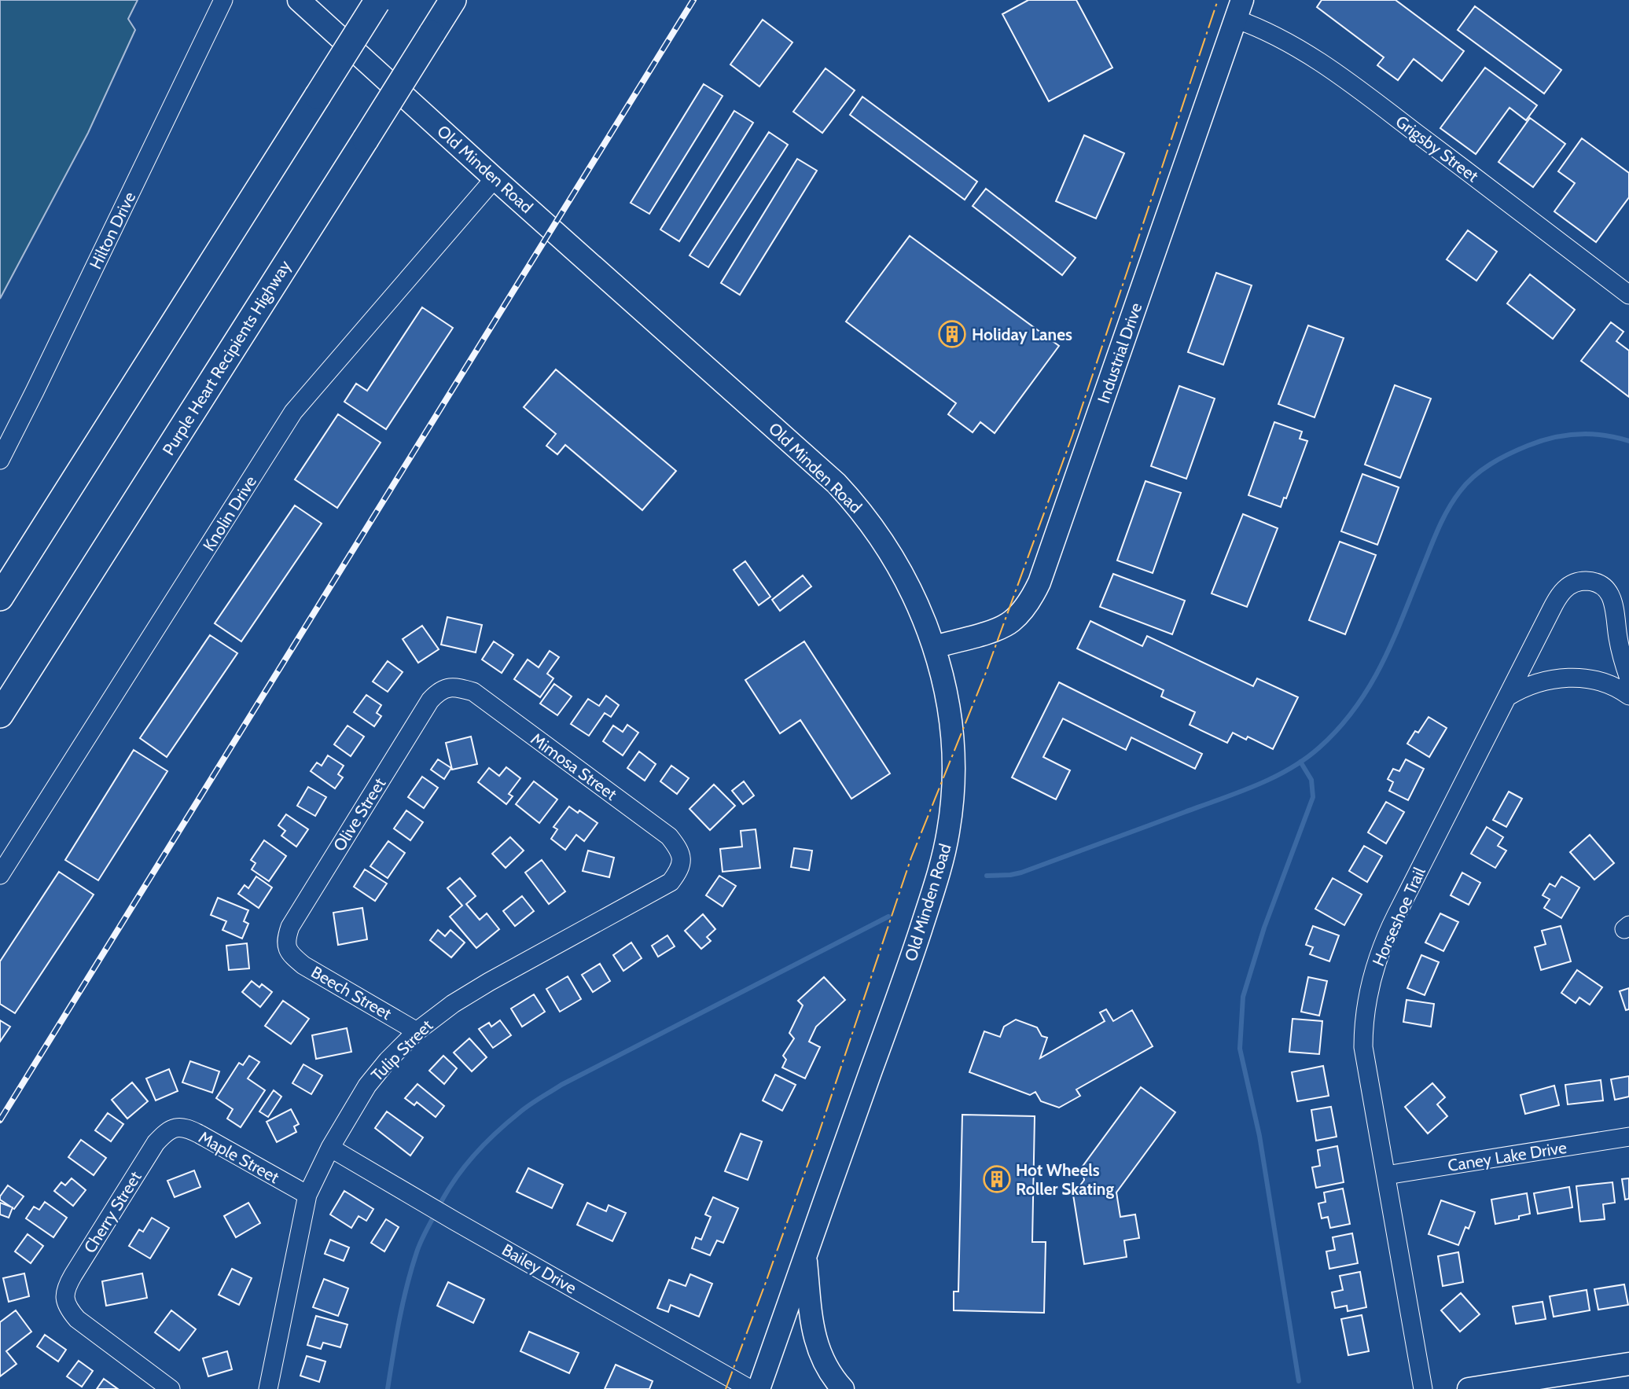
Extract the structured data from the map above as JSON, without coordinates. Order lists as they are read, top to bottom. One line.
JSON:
{"streets":{"highway":["Purple Heart Recipients Highway"],"main road":["Old Minden Road","Industrial Drive"],"street":["Grigsby Street","Hilton Drive","Knolin Drive","Mimosa Street","Olive Street","Horseshoe Trail","Beech Street","Tulip Street","Caney Lake Drive","Maple Street","Cherry Street","Bailey Drive"]},"crossings":[["Grigsby Street","Industrial Drive"],["Old Minden Road","Industrial Drive"],["Old Minden Road","Knolin Drive"],["Mimosa Street","Olive Street"],["Mimosa Street","Tulip Street"],["Olive Street","Beech Street"],["Horseshoe Trail","Caney Lake Drive"],["Beech Street","Tulip Street"],["Tulip Street","Maple Street"],["Tulip Street","Bailey Drive"],["Maple Street","Cherry Street"]],"places":{"building":["Holiday Lanes","Hot Wheels Roller Skating"]}}
